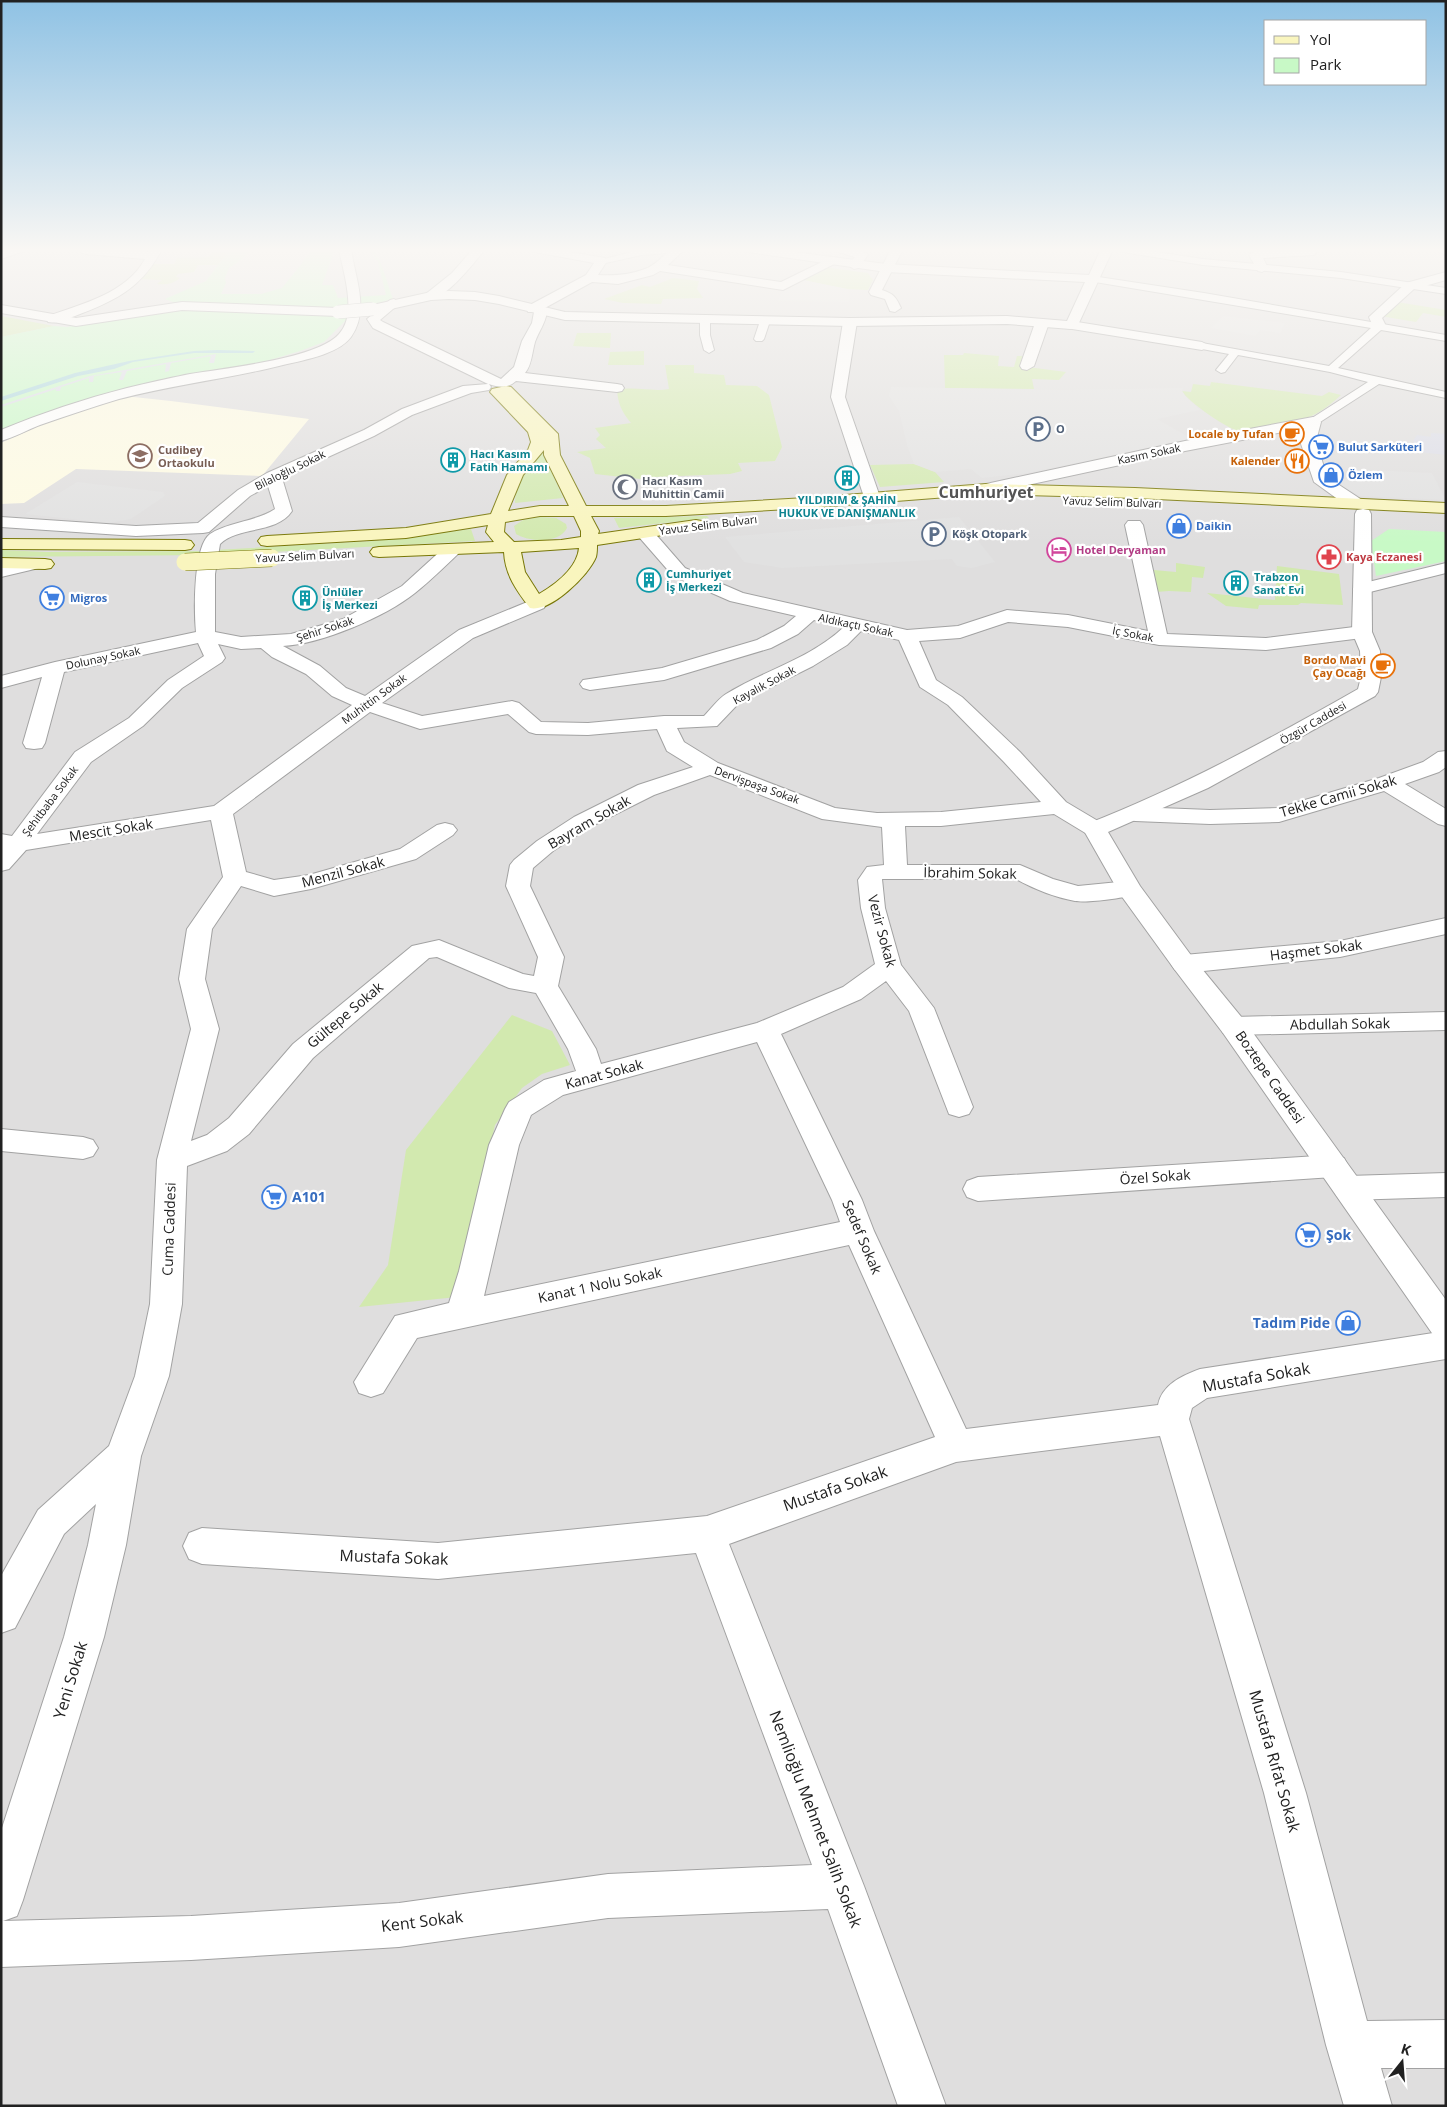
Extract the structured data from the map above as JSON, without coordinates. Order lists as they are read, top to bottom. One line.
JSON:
{"streets":{"main road":["Yavuz Selim Bulvarı"],"street":["Kasım Sokak","Bilaloğlu Sokak","Aldıkaçtı Sokak","Şehir Sokak","İç Sokak","Dolunay Sokak","Kayalık Sokak","Muhittin Sokak","Özgür Caddesi","Dervişpaşa Sokak","Tekke Camii Sokak","Şehitbaba Sokak","Bayram Sokak","Mescit Sokak","Menzil Sokak","İbrahim Sokak","Vezir Sokak","Haşmet Sokak","Gültepe Sokak","Abdullah Sokak","Kanat Sokak","Boztepe Caddesi","Özel Sokak","Cuma Caddesi","Sedef Sokak","Kanat 1 Nolu Sokak","Mustafa Sokak","Yeni Sokak","Mustafa Rıfat Sokak","Nemlioğlu Mehmet Salih Sokak","Kent Sokak"]},"crossings":[["Kasım Sokak","Yavuz Selim Bulvarı"],["Bilaloğlu Sokak","Şehitbaba Sokak"],["Yavuz Selim Bulvarı","Aldıkaçtı Sokak"],["Yavuz Selim Bulvarı","Şehir Sokak"],["Yavuz Selim Bulvarı","Özgür Caddesi"],["Aldıkaçtı Sokak","İç Sokak"],["Aldıkaçtı Sokak","Kayalık Sokak"],["Aldıkaçtı Sokak","Özgür Caddesi"],["Aldıkaçtı Sokak","Dervişpaşa Sokak"],["Aldıkaçtı Sokak","Boztepe Caddesi"],["Şehir Sokak","Dolunay Sokak"],["Şehir Sokak","Şehitbaba Sokak"],["İç Sokak","Özgür Caddesi"],["Dolunay Sokak","Şehitbaba Sokak"],["Kayalık Sokak","Dervişpaşa Sokak"],["Muhittin Sokak","Mescit Sokak"],["Özgür Caddesi","Tekke Camii Sokak"],["Özgür Caddesi","Boztepe Caddesi"],["Dervişpaşa Sokak","Bayram Sokak"],["Şehitbaba Sokak","Mescit Sokak"],["Bayram Sokak","Gültepe Sokak"],["Menzil Sokak","Cuma Caddesi"],["İbrahim Sokak","Vezir Sokak"],["İbrahim Sokak","Boztepe Caddesi"],["Vezir Sokak","Kanat Sokak"],["Haşmet Sokak","Boztepe Caddesi"],["Gültepe Sokak","Cuma Caddesi"],["Abdullah Sokak","Boztepe Caddesi"],["Kanat Sokak","Sedef Sokak"],["Kanat Sokak","Kanat 1 Nolu Sokak"],["Boztepe Caddesi","Özel Sokak"],["Cuma Caddesi","Yeni Sokak"],["Sedef Sokak","Kanat 1 Nolu Sokak"],["Sedef Sokak","Mustafa Sokak"],["Mustafa Sokak","Mustafa Rıfat Sokak"],["Mustafa Sokak","Nemlioğlu Mehmet Salih Sokak"],["Nemlioğlu Mehmet Salih Sokak","Kent Sokak"]],"districts":["Cumhuriyet"],"places":{"parking":["O","Köşk Otopark"],"cafe":["Locale by Tufan","Bordo Mavi Çay Ocağı"],"supermarket":["Bulut Sarküteri","Migros","A101","Şok"],"school or university":["Cudibey Ortaokulu"],"building":["Hacı Kasım Fatih Hamamı","YILDIRIM & ŞAHİN HUKUK VE DANIŞMANLIK","Cumhuriyet İş Merkezi","Trabzon Sanat Evi","Ünlüler İş Merkezi"],"restaurant":["Kalender"],"shop":["Özlem","Daikin","Tadım Pide"],"mosque":["Hacı Kasım Muhittin Camii"],"hotel":["Hotel Deryaman"],"pharmacy":["Kaya Eczanesi"]},"legend":["Yol","Park"],"north":"top"}
